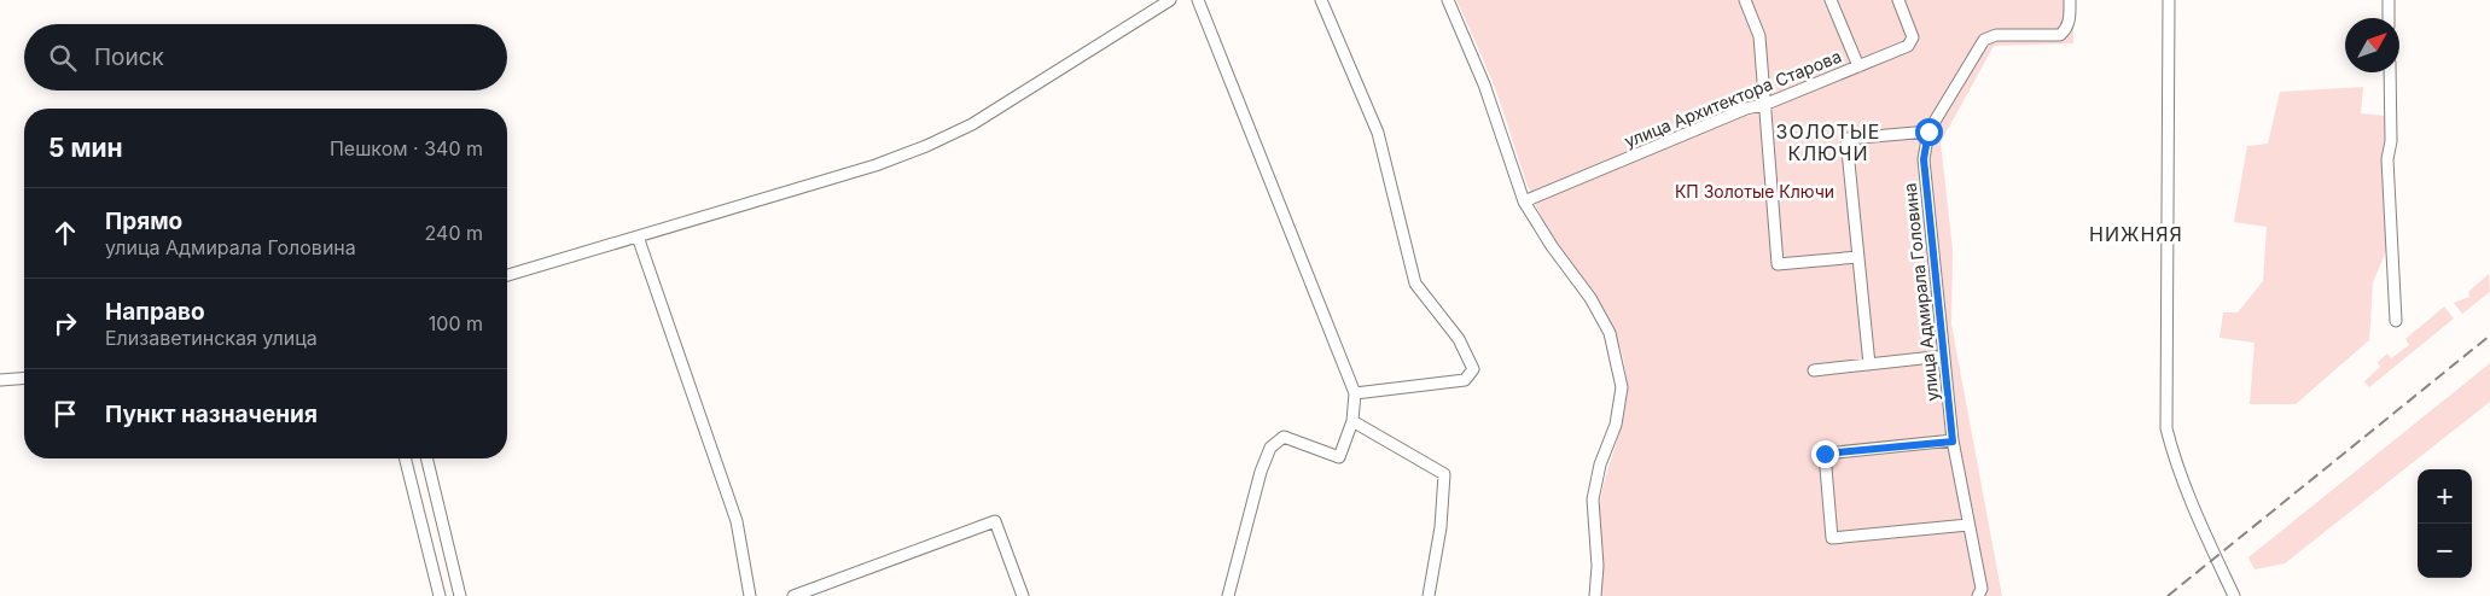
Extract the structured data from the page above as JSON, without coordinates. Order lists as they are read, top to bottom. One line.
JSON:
{"streets":{"street":["улица Архитектора Старова","улица Адмирала Головина"]},"districts":["ЗОЛОТЫЕ КЛЮЧИ","НИЖНЯЯ"],"parks":["КП Золотые Ключи"],"north":"top right","page":{"search":"Поиск","heading":["5 мин","Пешком · 340 m"],"list":[["Прямо","улица Адмирала Головина","240 m"],["Направо","Елизаветинская улица","100 m"],"Пункт назначения"],"map_buttons":["+","−"]}}
